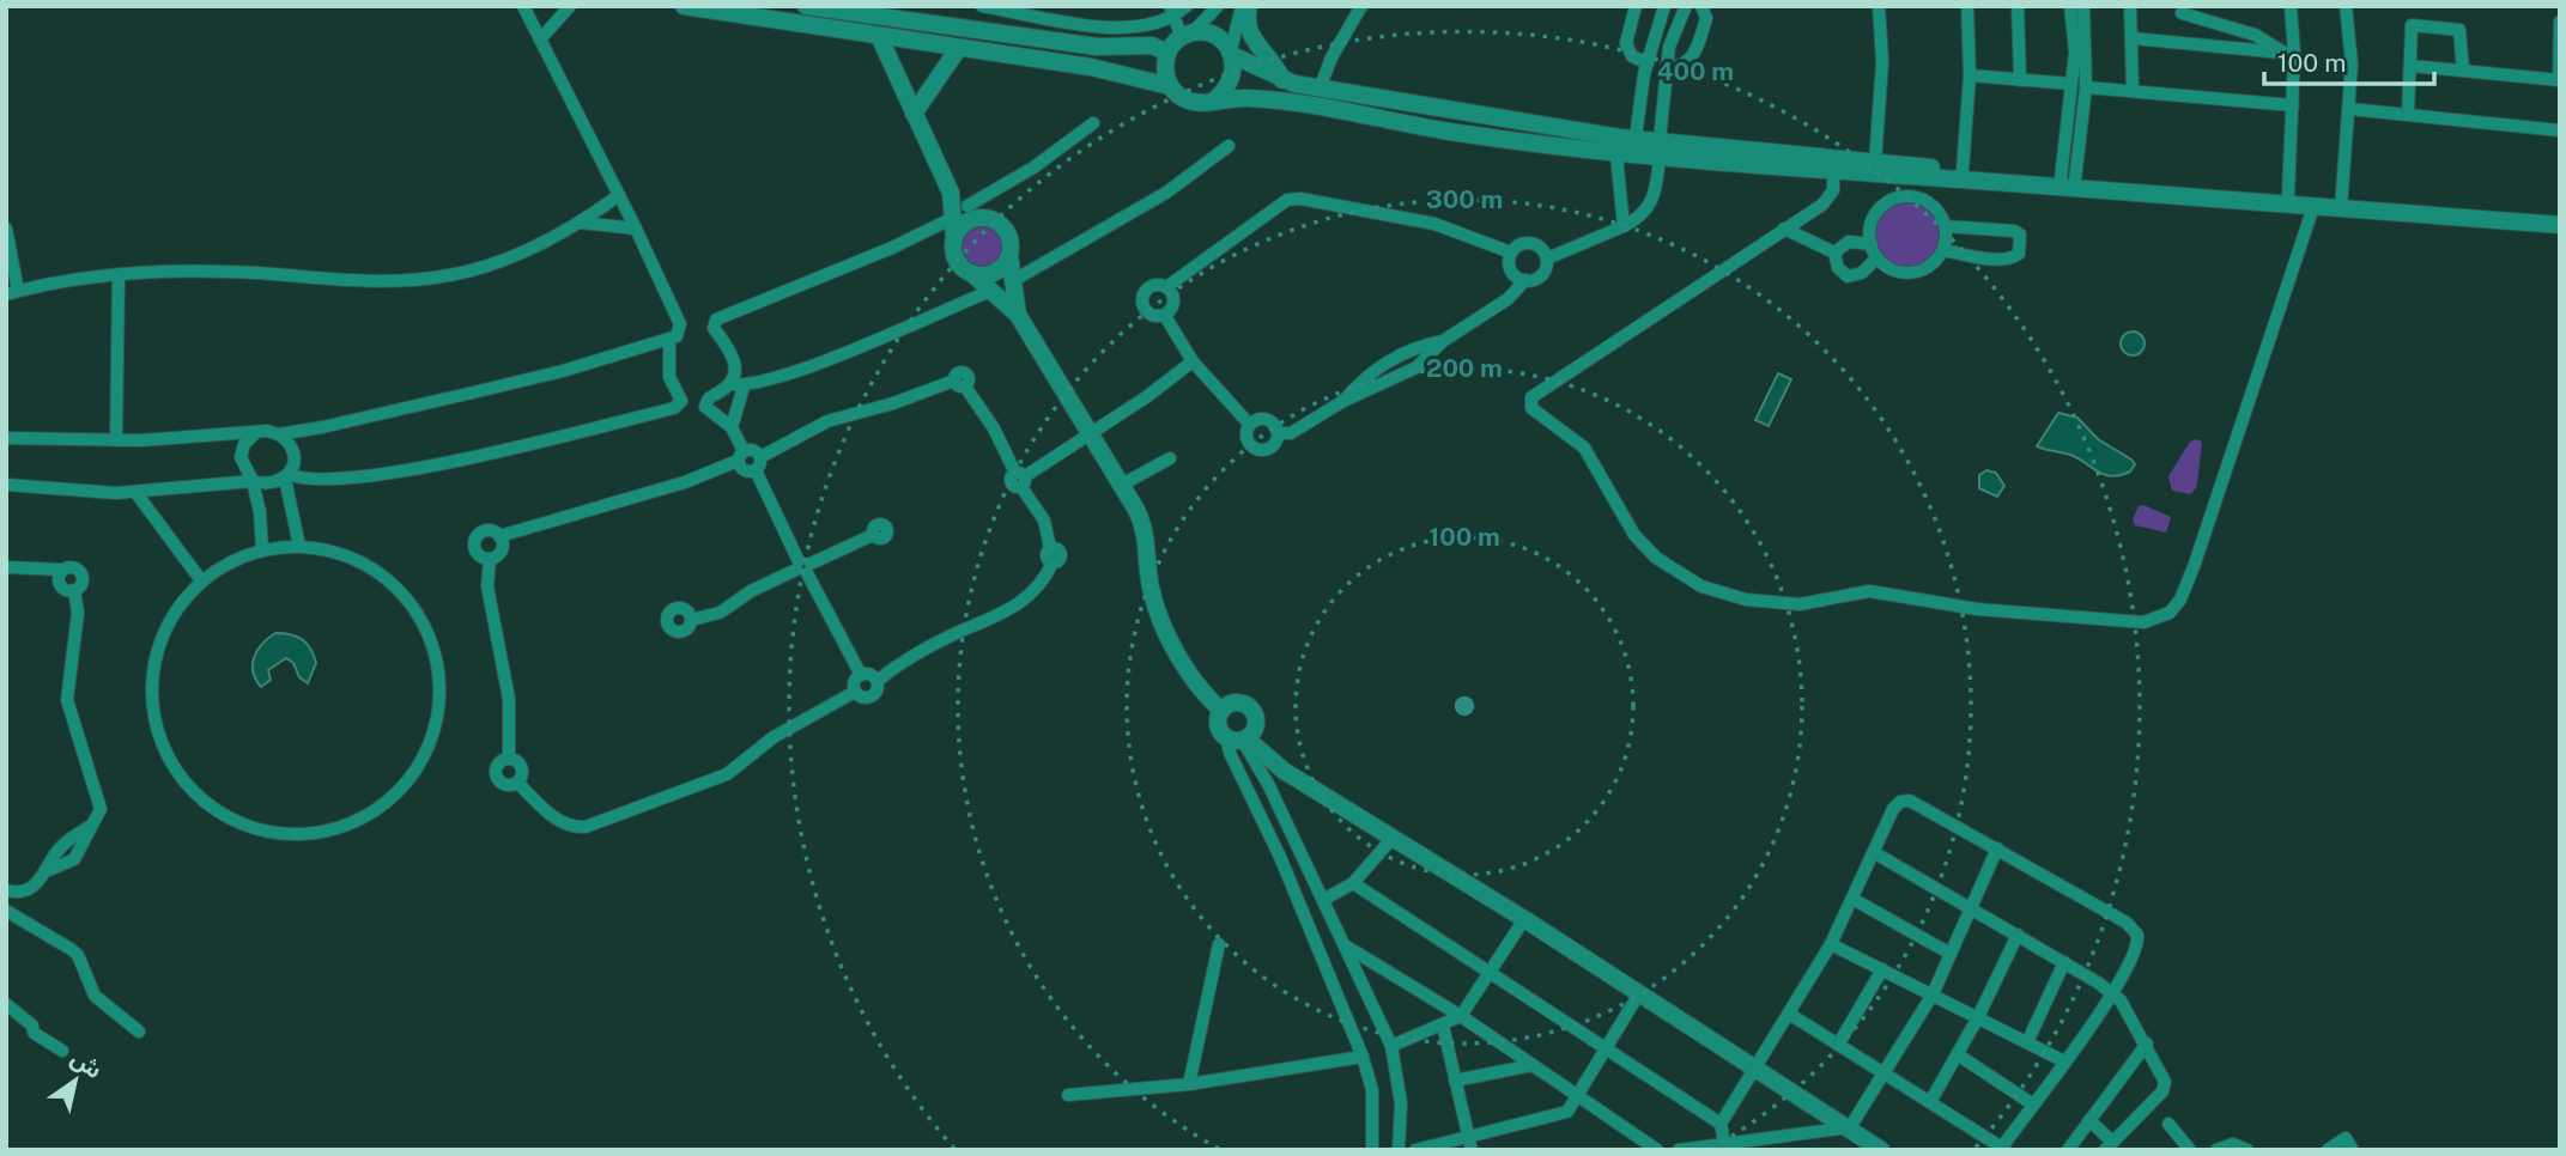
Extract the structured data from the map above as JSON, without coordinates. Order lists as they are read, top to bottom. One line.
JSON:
{"scale_bar":"100 m","north":"top right","rings":["400 m","300 m","200 m","100 m"]}
